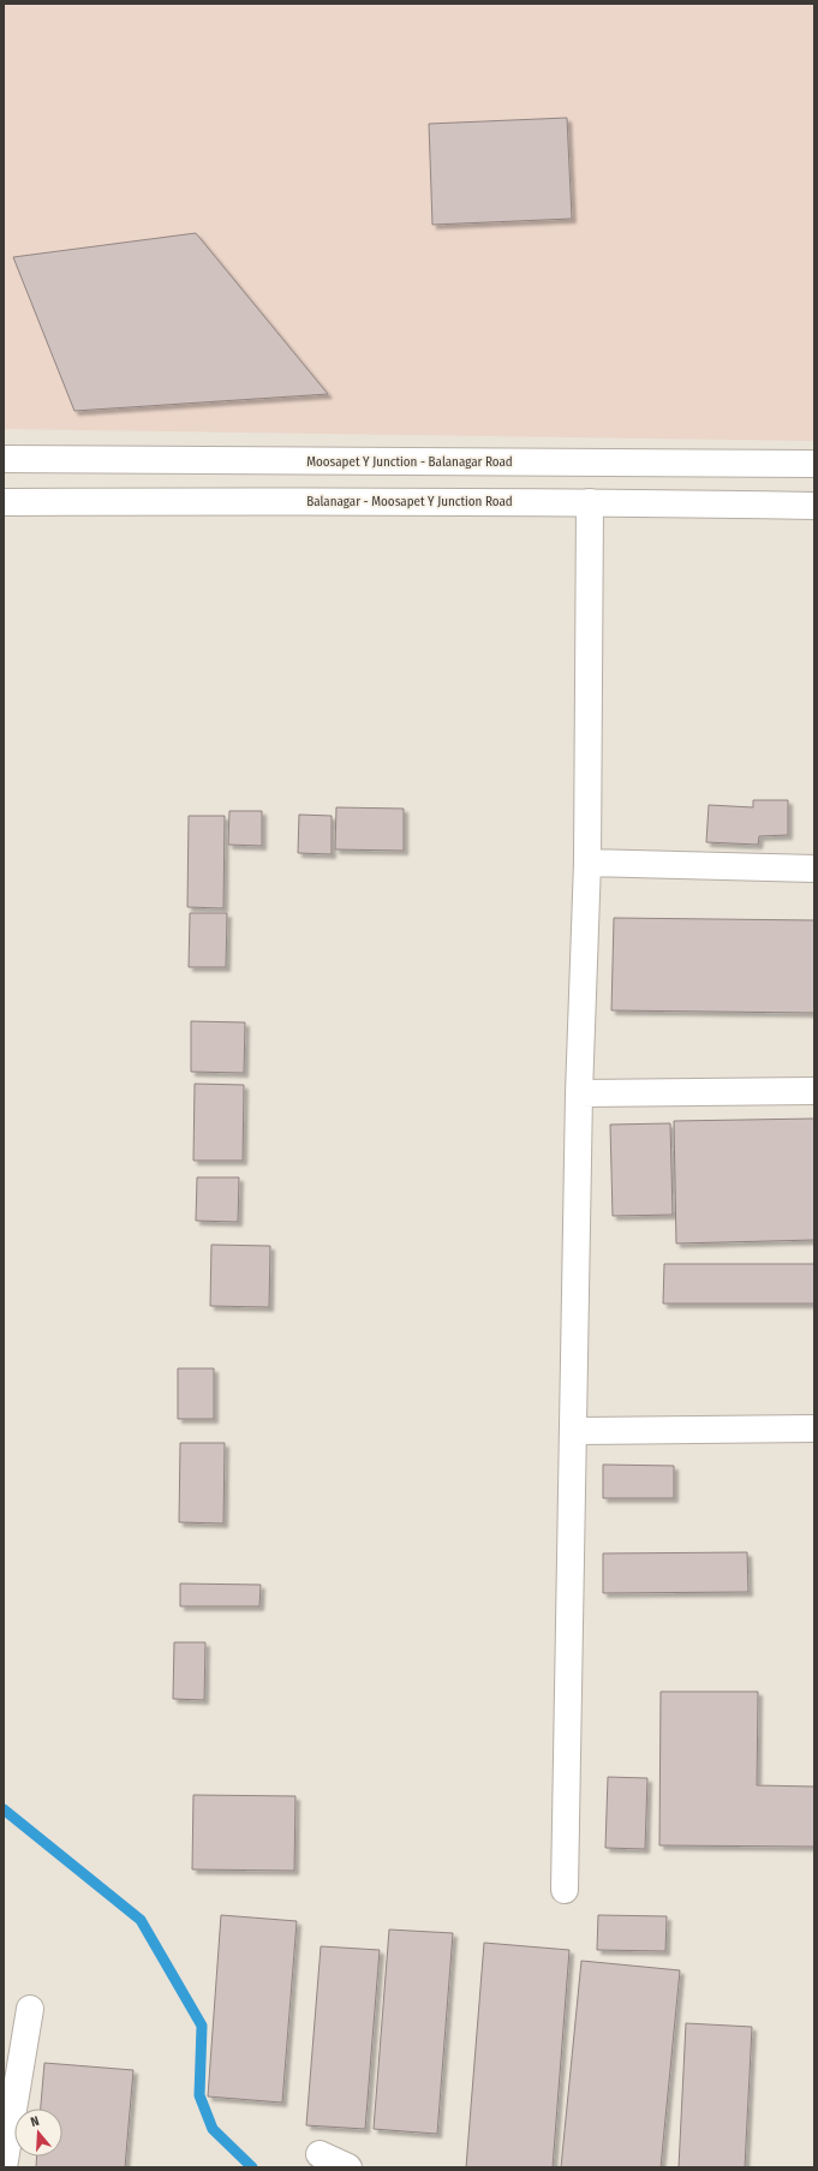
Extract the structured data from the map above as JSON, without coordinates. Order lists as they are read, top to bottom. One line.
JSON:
{"streets":{"main road":["Moosapet Y Junction - Balanagar Road","Balanagar - Moosapet Y Junction Road"]},"north":"top"}
